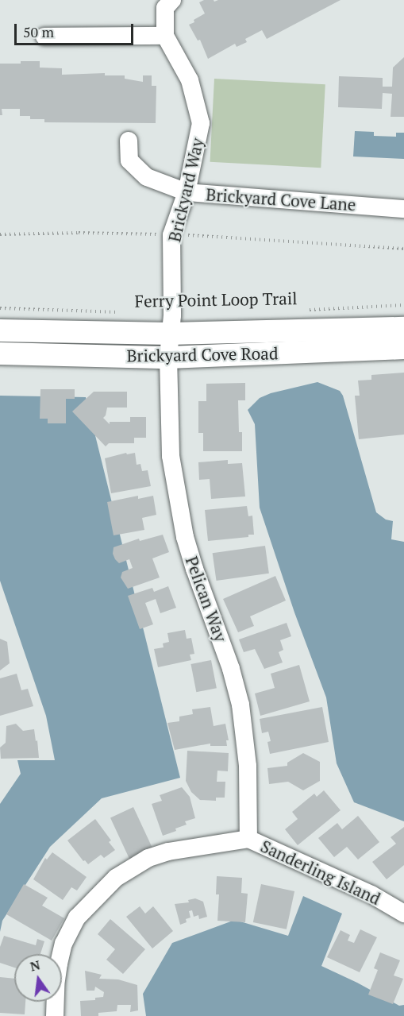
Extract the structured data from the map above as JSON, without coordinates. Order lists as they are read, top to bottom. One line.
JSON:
{"streets":{"street":["Brickyard Way","Brickyard Cove Lane","Brickyard Cove Road","Pelican Way","Sanderling Island"],"path":["Ferry Point Loop Trail"]},"crossings":[["Brickyard Way","Brickyard Cove Lane"],["Brickyard Way","Brickyard Cove Road"],["Brickyard Way","Pelican Way"],["Brickyard Cove Road","Pelican Way"],["Pelican Way","Sanderling Island"]],"scale_bar":"50 m","north":"top"}
